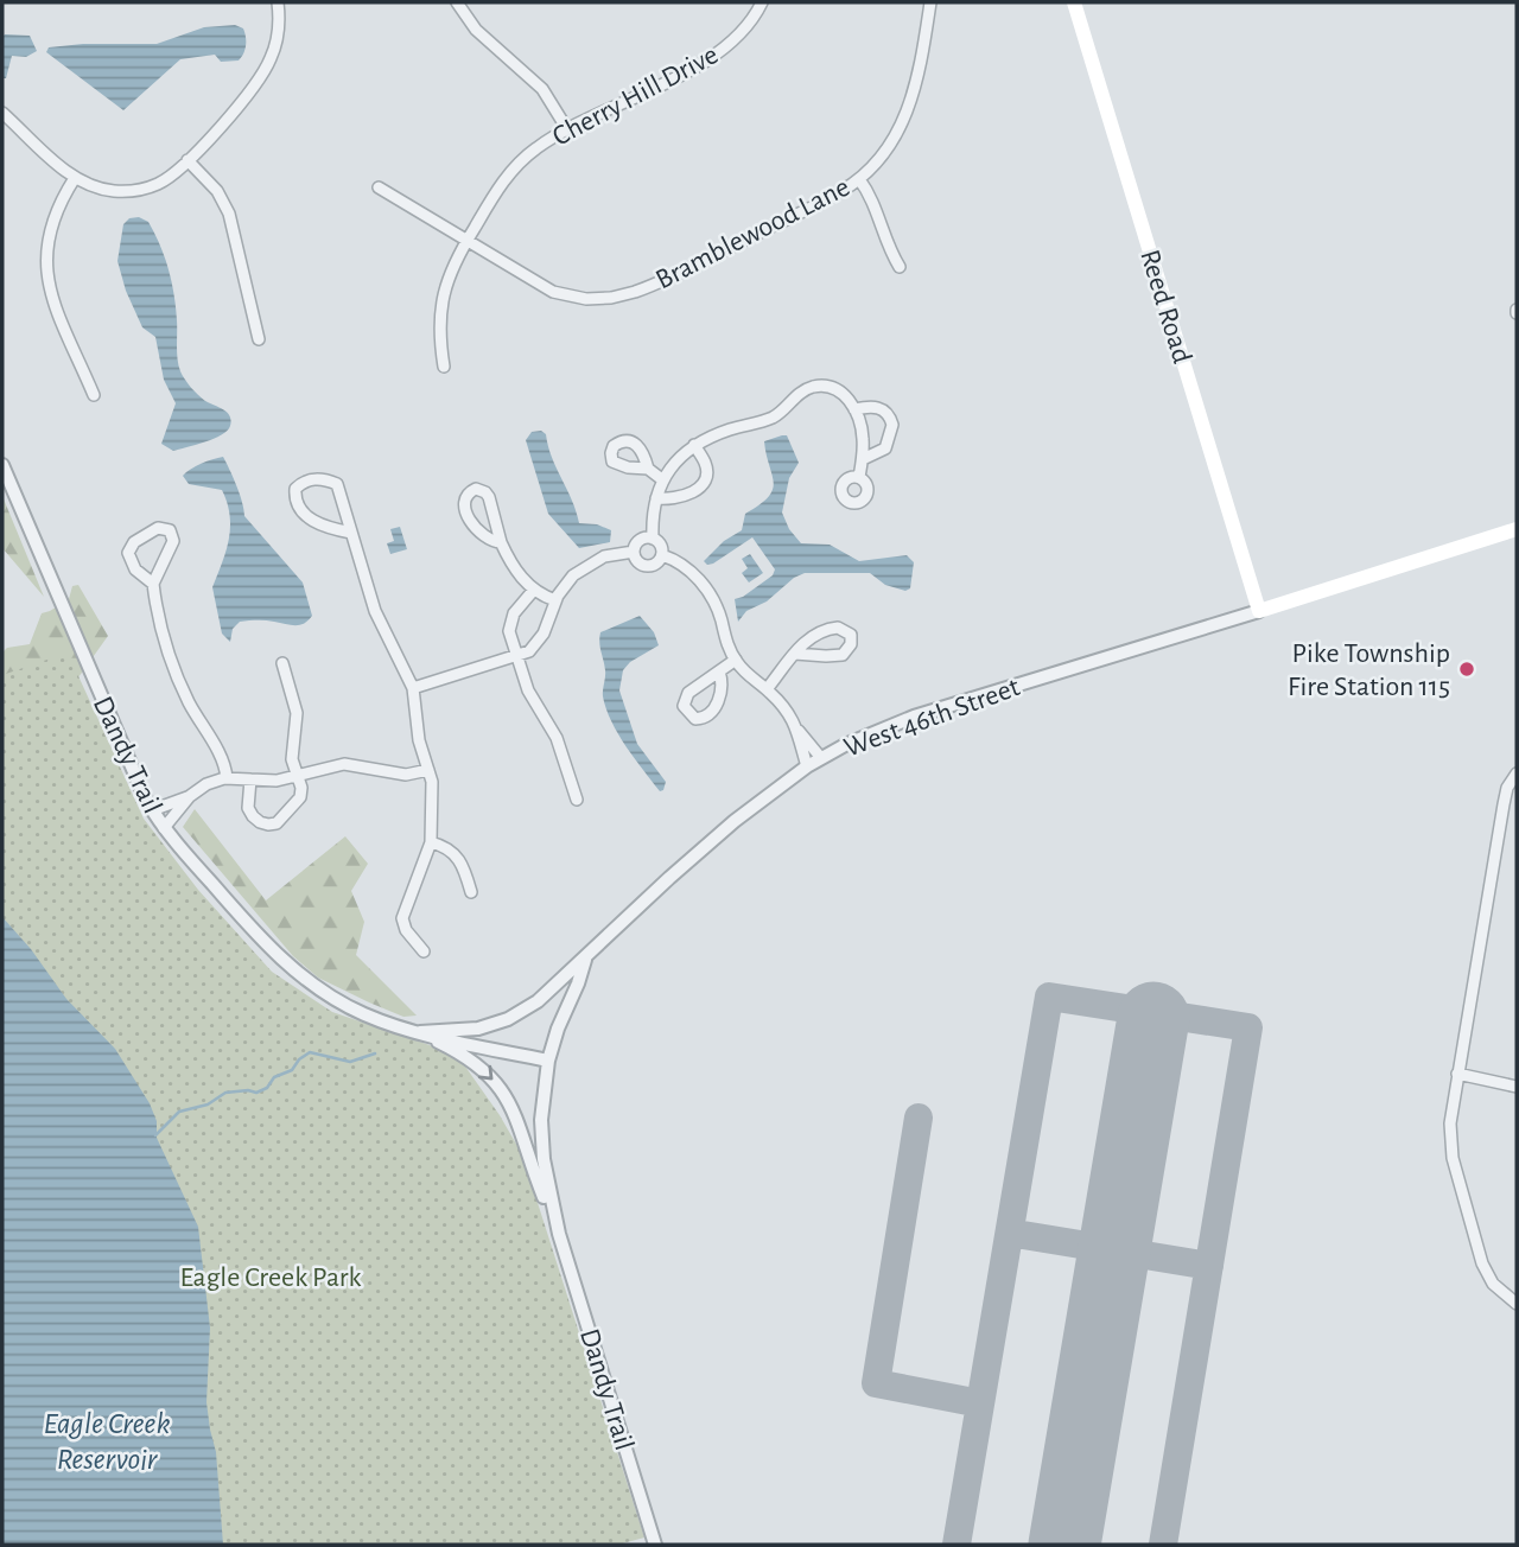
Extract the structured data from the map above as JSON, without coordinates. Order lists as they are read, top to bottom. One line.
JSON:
{"streets":{"main road":["Reed Road","West 46th Street"],"street":["Cherry Hill Drive","Bramblewood Lane","Dandy Trail"]},"crossings":[["Cherry Hill Drive","Bramblewood Lane"],["Reed Road","West 46th Street"],["West 46th Street","Dandy Trail"]],"water":["Eagle Creek Reservoir"],"parks":["Eagle Creek Park"],"places":["Pike Township Fire Station 115"]}
